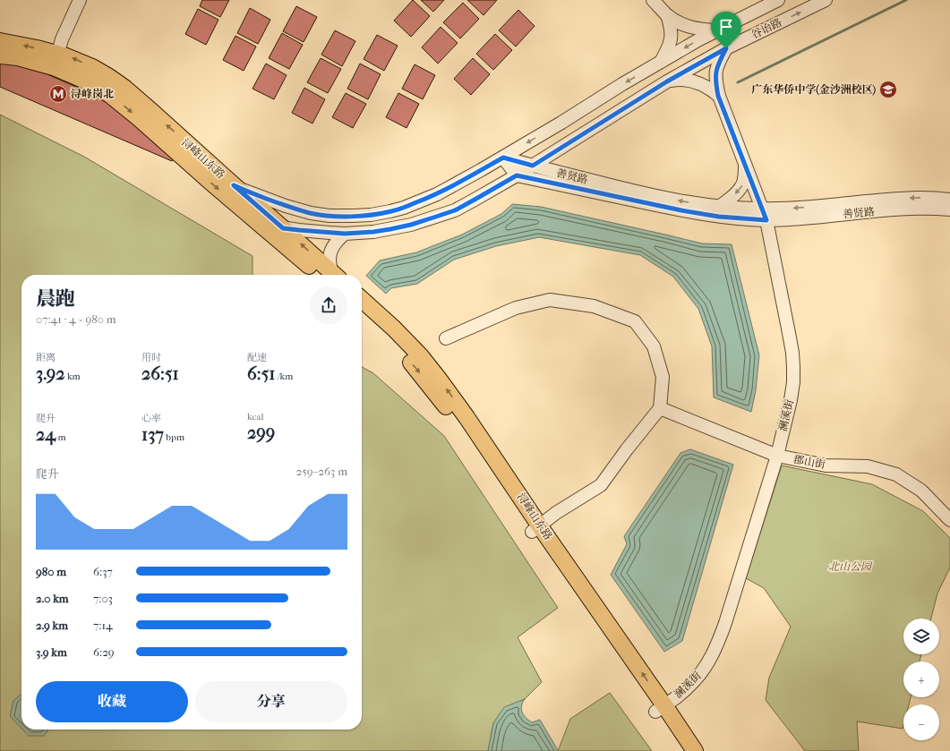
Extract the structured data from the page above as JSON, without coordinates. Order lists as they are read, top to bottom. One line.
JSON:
{"streets":{"main road":["浔峰山东路"],"street":["谷诒路","善贤路","澜溪街","郡山街"]},"crossings":[["谷诒路","浔峰山东路"],["谷诒路","善贤路"],["谷诒路","澜溪街"],["浔峰山东路","澜溪街"],["善贤路","澜溪街"],["澜溪街","郡山街"]],"parks":["北山公园"],"places":{"school or university":["广东华侨中学(金沙洲校区)"],"metro station":["浔峰岗北"]},"page":{"heading":["晨跑","07:41 · 4 × 980 m"],"stats":[["距离","3.92 km"],["用时","26:51"],["配速","6:51 /km"],["爬升","24 m"],["心率","137 bpm"],["kcal","299"]],"chart":["爬升","259–263 m"],"list":[{"name":"980 m","note":"6:37"},{"name":"2.0 km","note":"7:03"},{"name":"2.9 km","note":"7:14"},{"name":"3.9 km","note":"6:29"}],"map_buttons":["+","−"],"buttons":["收藏","分享"]}}
